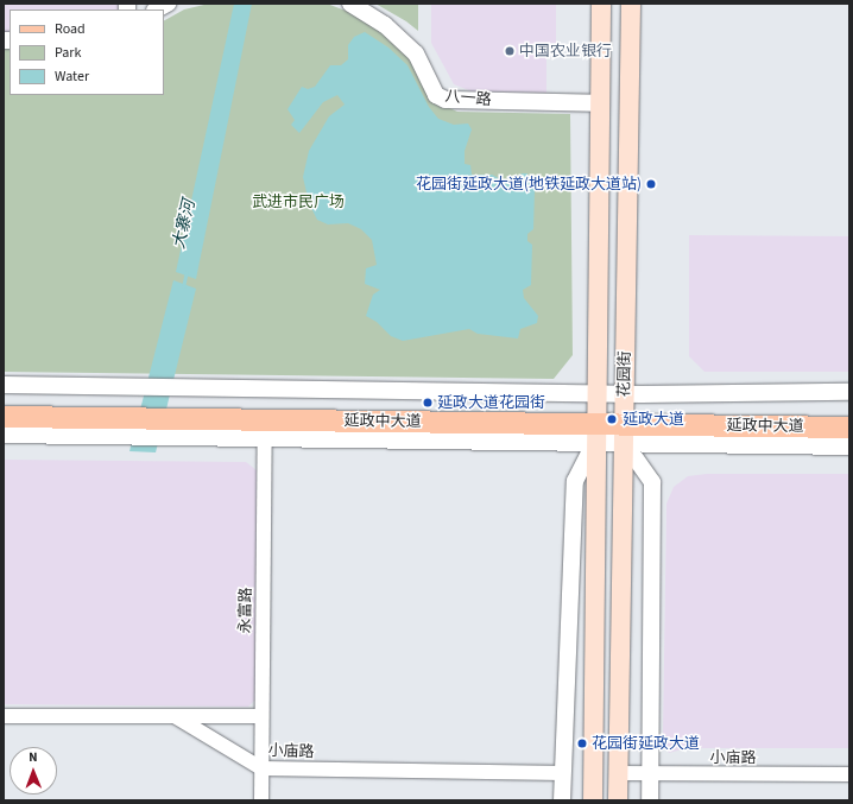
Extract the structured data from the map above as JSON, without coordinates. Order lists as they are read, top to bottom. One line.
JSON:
{"streets":{"main road":["花园街","延政中大道"],"street":["八一路","永富路","小庙路"]},"crossings":[["八一路","花园街"],["花园街","延政中大道"],["花园街","小庙路"],["延政中大道","永富路"],["永富路","小庙路"]],"water":["大寨河"],"parks":["武进市民广场"],"places":["中国农业银行","花园街延政大道(地铁延政大道站)","延政大道花园街","延政大道","花园街延政大道"],"legend":["Road","Park","Water"],"north":"top"}
